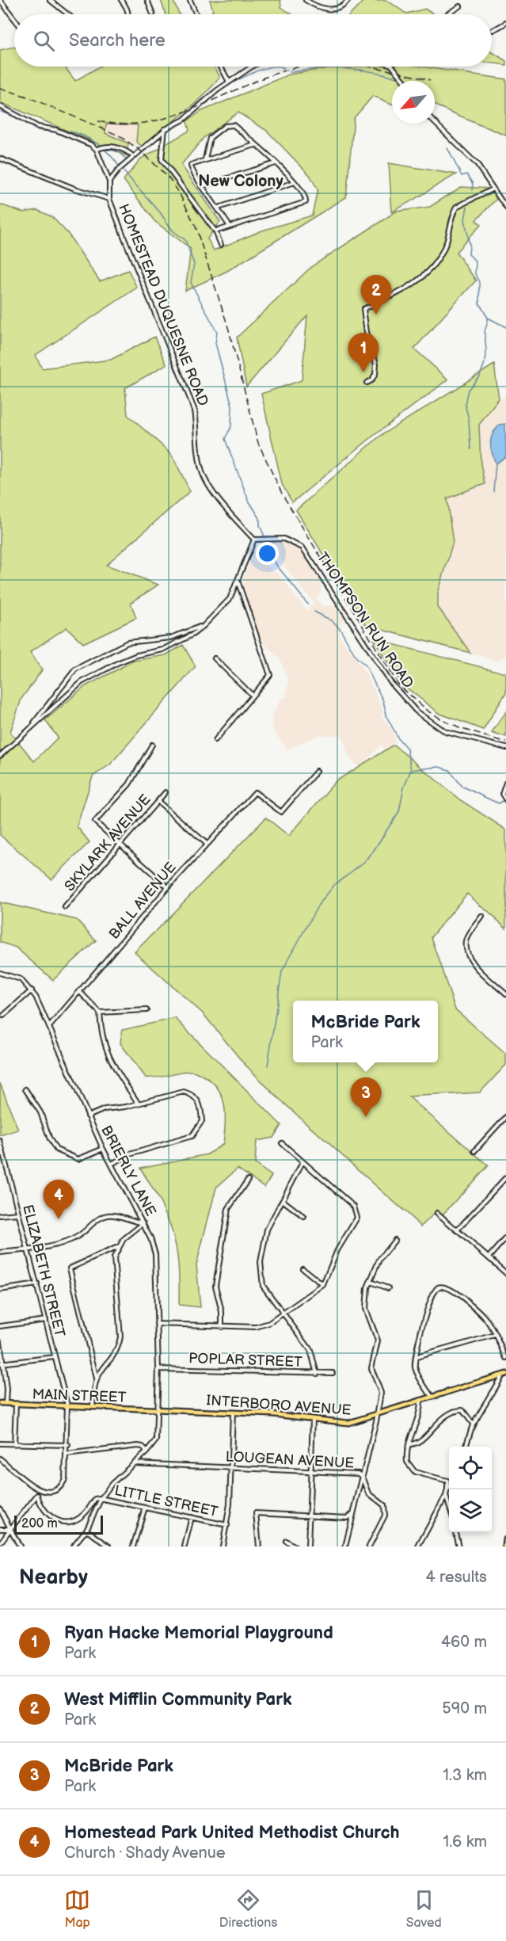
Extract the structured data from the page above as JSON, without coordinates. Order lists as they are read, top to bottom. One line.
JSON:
{"streets":{"main road":["MAIN STREET","INTERBORO AVENUE"],"street":["HOMESTEAD DUQUESNE ROAD","THOMPSON RUN ROAD","SKYLARK AVENUE","BALL AVENUE","BRIERLY LANE","ELIZABETH STREET","POPLAR STREET","LOUGEAN AVENUE","LITTLE STREET"]},"crossings":[["HOMESTEAD DUQUESNE ROAD","THOMPSON RUN ROAD"],["BALL AVENUE","BRIERLY LANE"],["BRIERLY LANE","POPLAR STREET"],["BRIERLY LANE","MAIN STREET"],["BRIERLY LANE","INTERBORO AVENUE"],["ELIZABETH STREET","MAIN STREET"],["MAIN STREET","INTERBORO AVENUE"]],"districts":["New Colony"],"scale_bar":"200 m","north":"bottom left","page":{"search":"Search here","pins":["2","1","3","4"],"popup":["McBride Park","Park"],"scale":"200 m","heading":["Nearby","4 results"],"list":[{"mark":"1","name":"Ryan Hacke Memorial Playground","note":"Park","value":"460 m"},{"mark":"2","name":"West Mifflin Community Park","note":"Park","value":"590 m"},{"mark":"3","name":"McBride Park","note":"Park","value":"1.3 km"},{"mark":"4","name":"Homestead Park United Methodist Church","note":"Church · Shady Avenue","value":"1.6 km"}],"nav":["Map","Directions","Saved"]}}
